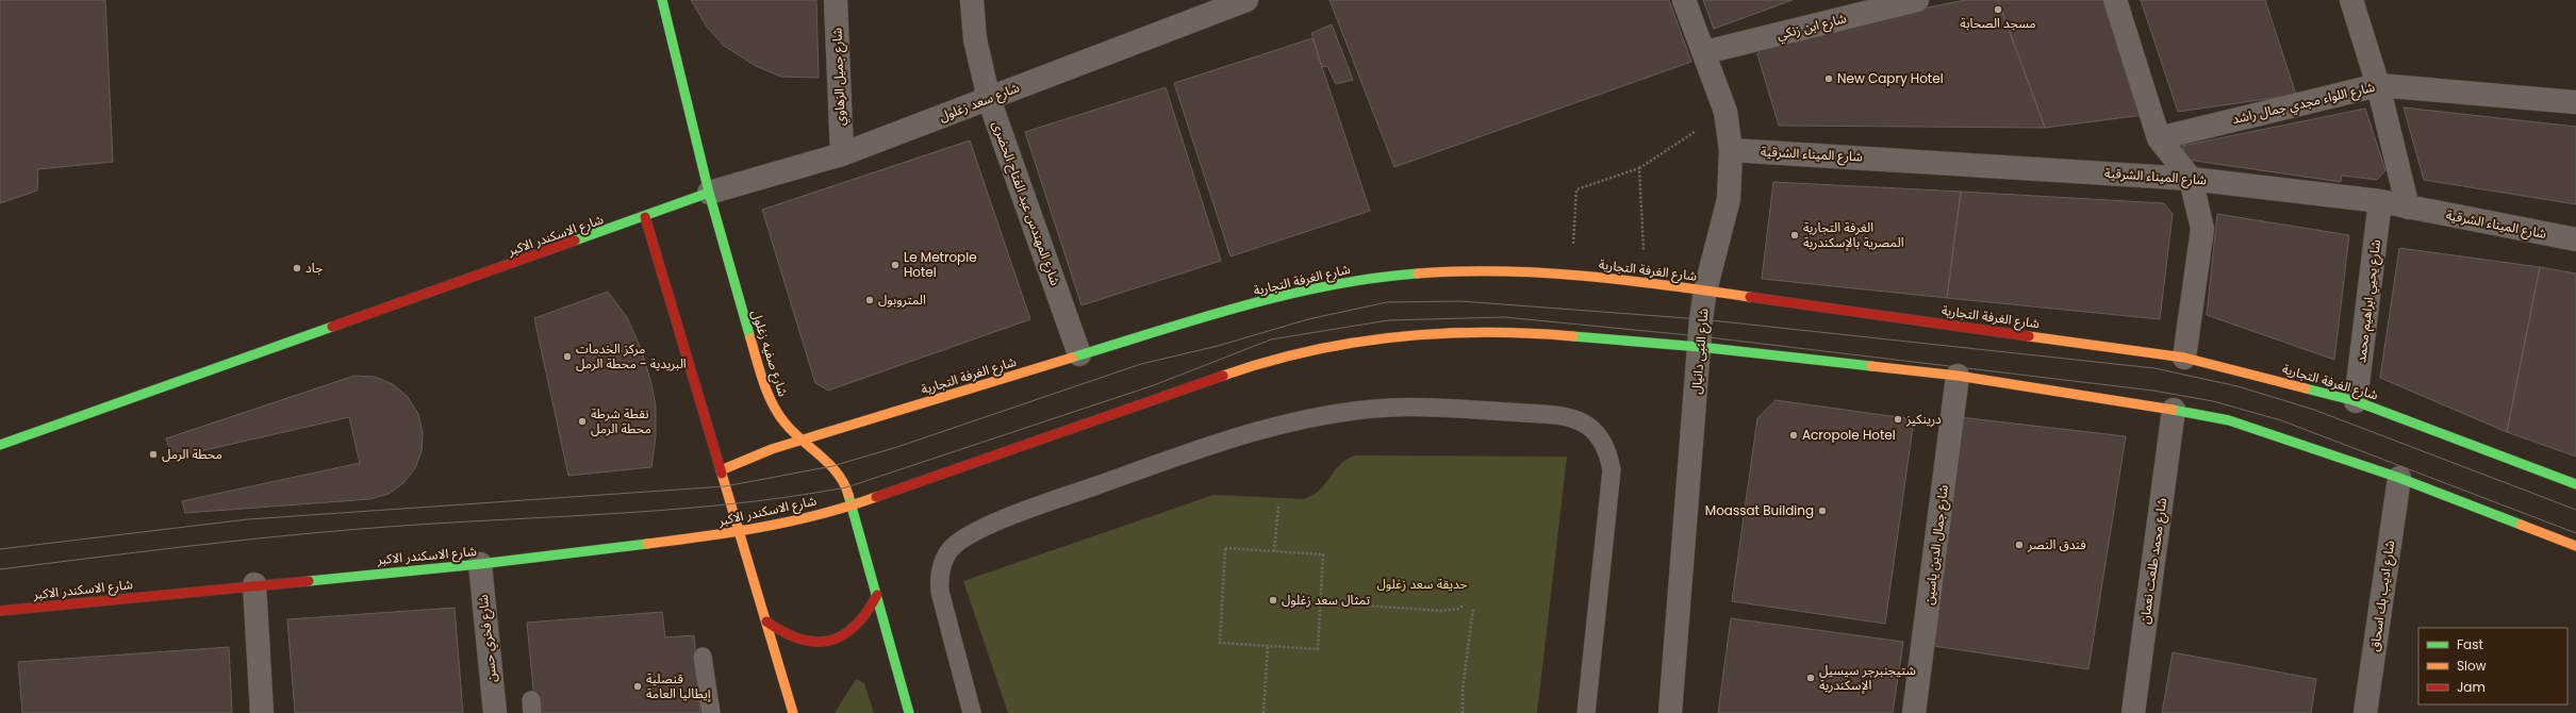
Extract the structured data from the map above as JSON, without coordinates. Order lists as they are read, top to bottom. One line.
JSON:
{"streets":{"main road":["شارع الاسكندر الاكبر","شارع الغرفة التجارية","شارع صفيه زغلول"],"street":["شارع ابن زنكي","شارع جميل الزهاوي","شارع سعد زغلول","شارع اللواء مجدي جمال راشد","شارع الميناء الشرقية","شارع المهندس عبد الفتاح الحضرى","شارع يحيي ابراهيم محمد","شارع النبى دانيال","شارع جمال الدين ياسين","شارع محمد طلعت نعمان","شارع اديب بك اسحاق","شارع فخري حسن"]},"crossings":[["شارع ابن زنكي","شارع النبى دانيال"],["شارع جميل الزهاوي","شارع سعد زغلول"],["شارع سعد زغلول","شارع المهندس عبد الفتاح الحضرى"],["شارع سعد زغلول","شارع الاسكندر الاكبر"],["شارع سعد زغلول","شارع صفيه زغلول"],["شارع الميناء الشرقية","شارع يحيي ابراهيم محمد"],["شارع الميناء الشرقية","شارع النبى دانيال"],["شارع المهندس عبد الفتاح الحضرى","شارع الغرفة التجارية"],["شارع الاسكندر الاكبر","شارع صفيه زغلول"],["شارع الاسكندر الاكبر","شارع فخري حسن"],["شارع الغرفة التجارية","شارع يحيي ابراهيم محمد"],["شارع الغرفة التجارية","شارع النبى دانيال"],["شارع الغرفة التجارية","شارع صفيه زغلول"]],"parks":["حديقة سعد زغلول"],"places":["مسجد الصحابة","New Capry Hotel","الغرفة التجارية المصرية بالإسكندرية","Le Metrople Hotel","جاد","المتروبول","مركز الخدمات البريدية - محطة الرمل","درينكيز","نقطة شرطة محطة الرمل","Acropole Hotel","محطة الرمل","Moassat Building","فندق النصر","تمثال سعد زغلول","شتيجنبرجر سيسيل الإسكندرية","قنصلية إيطاليا العامة"],"legend":["Fast","Slow","Jam"]}
